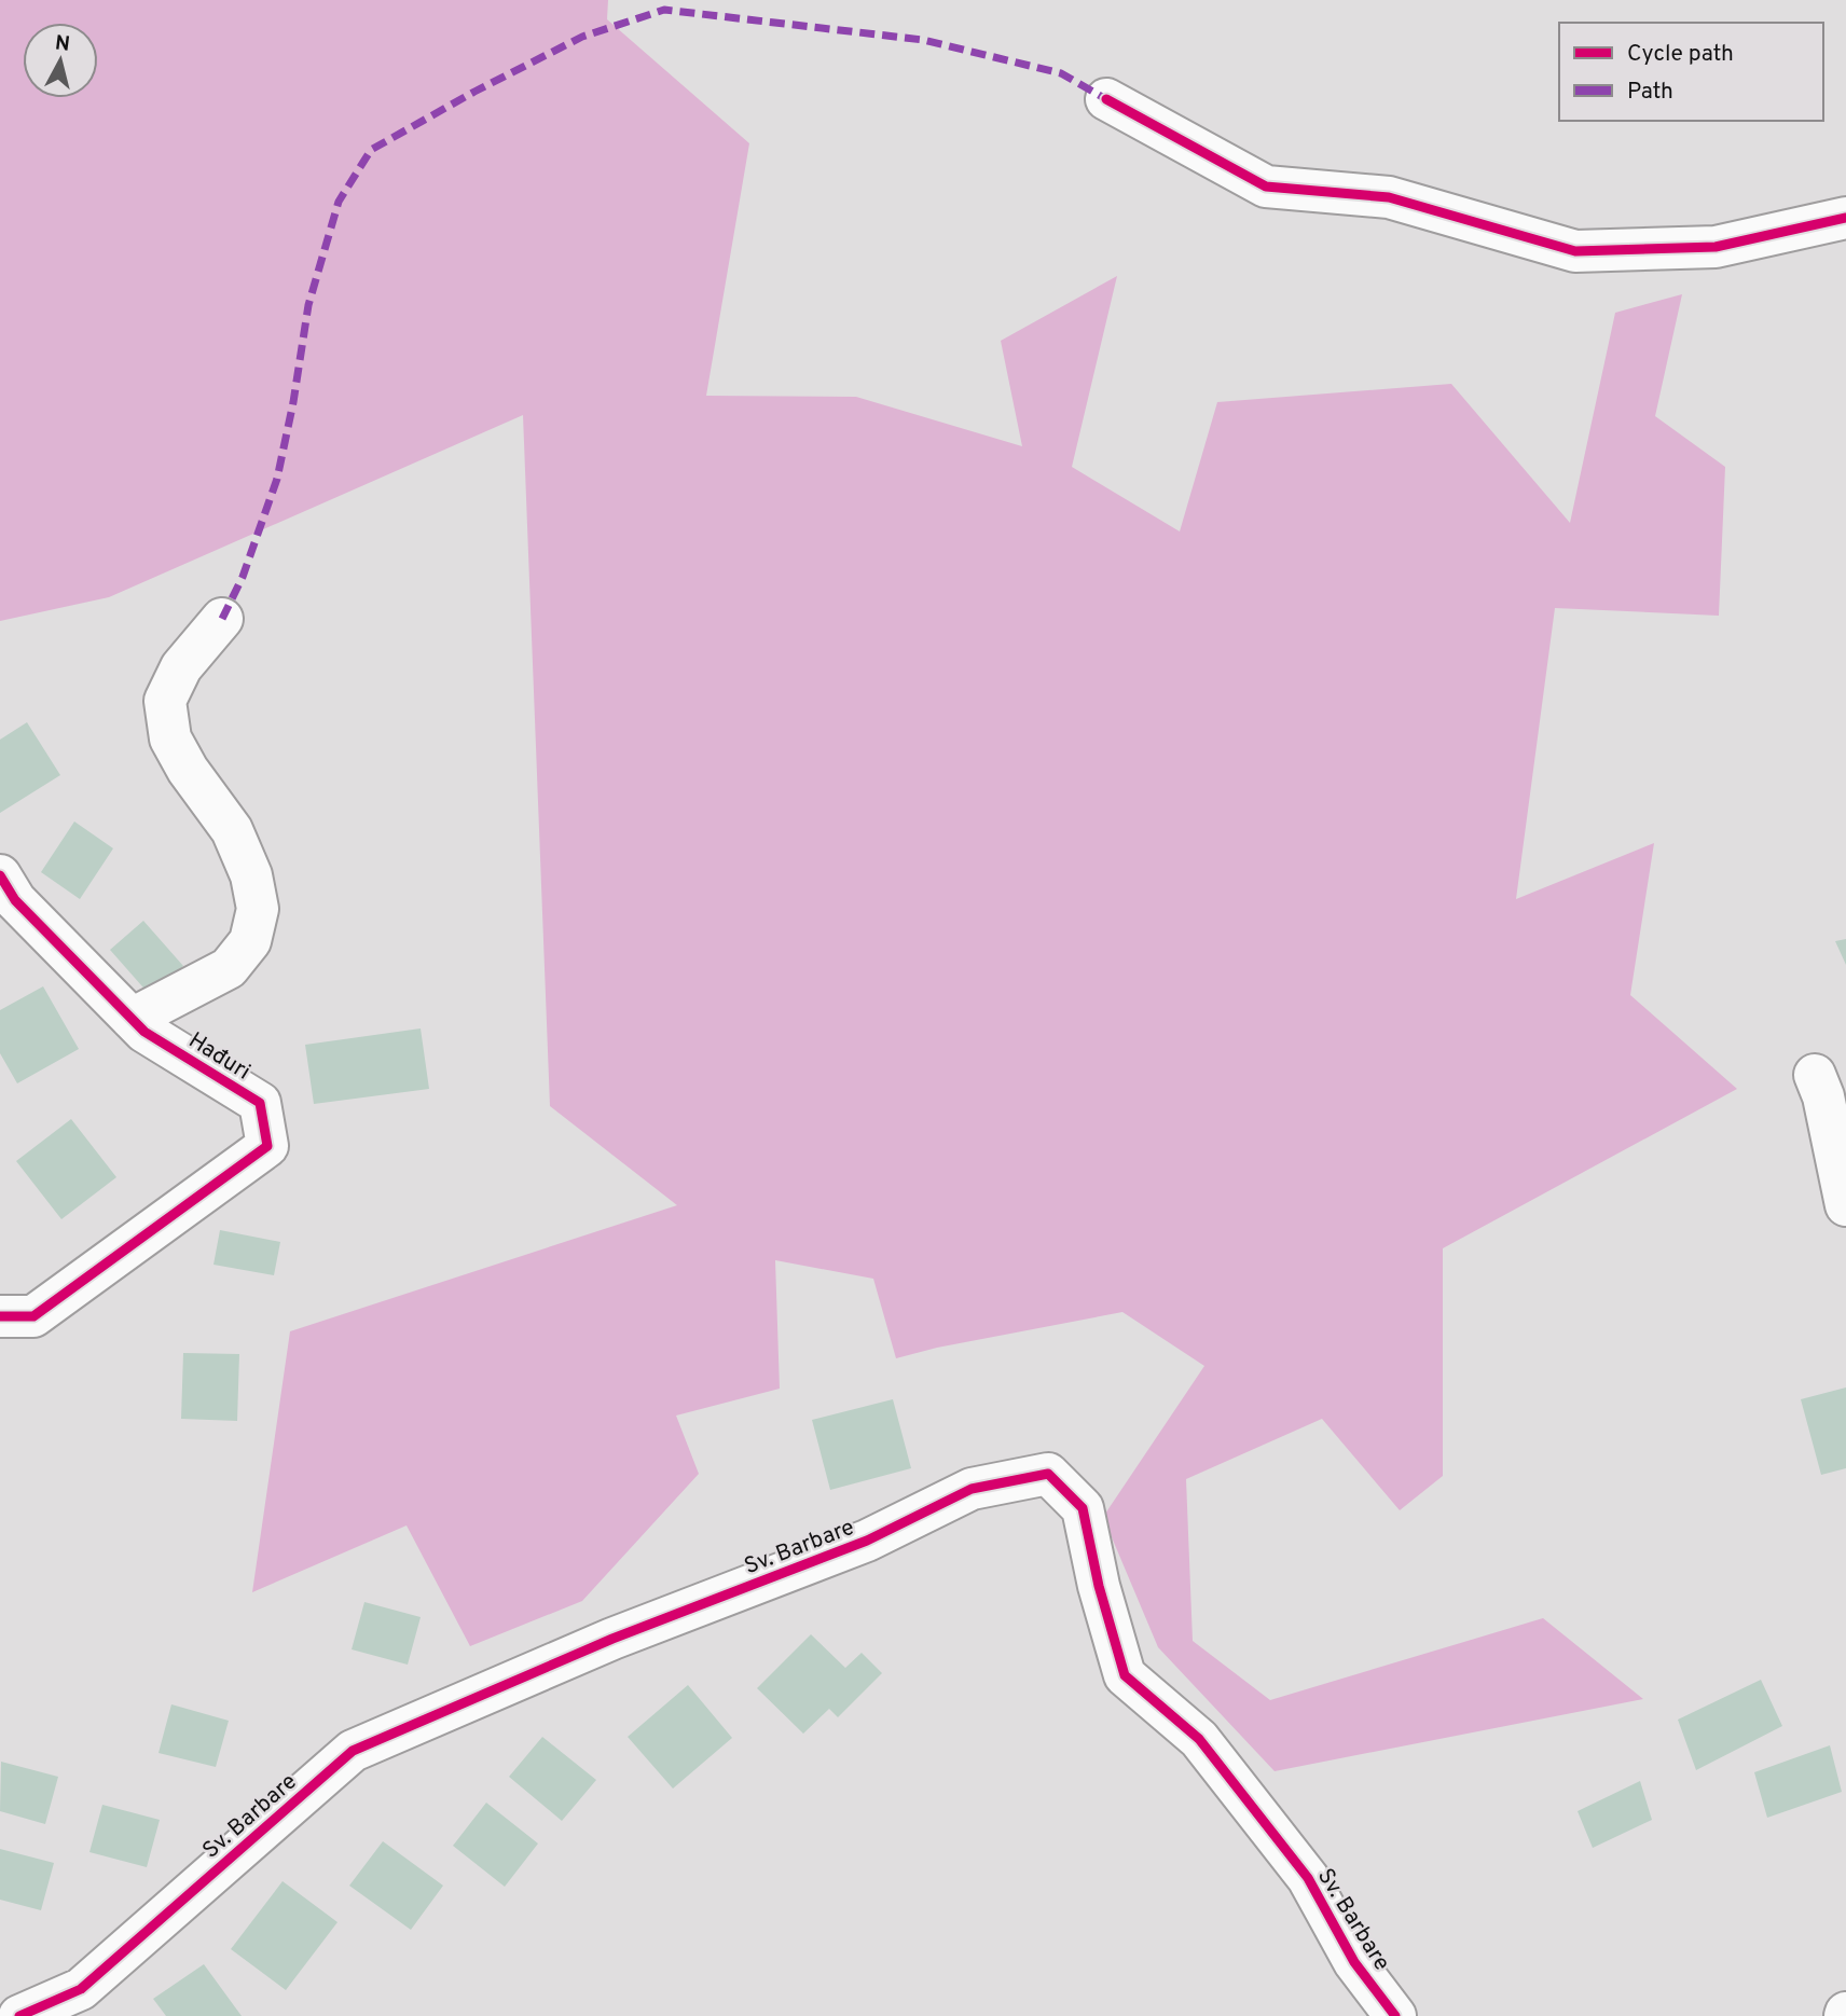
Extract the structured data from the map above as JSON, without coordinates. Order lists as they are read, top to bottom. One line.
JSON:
{"streets":{"street":["Hađuri","Sv. Barbare"]},"legend":["Cycle path","Path"],"north":"top"}
